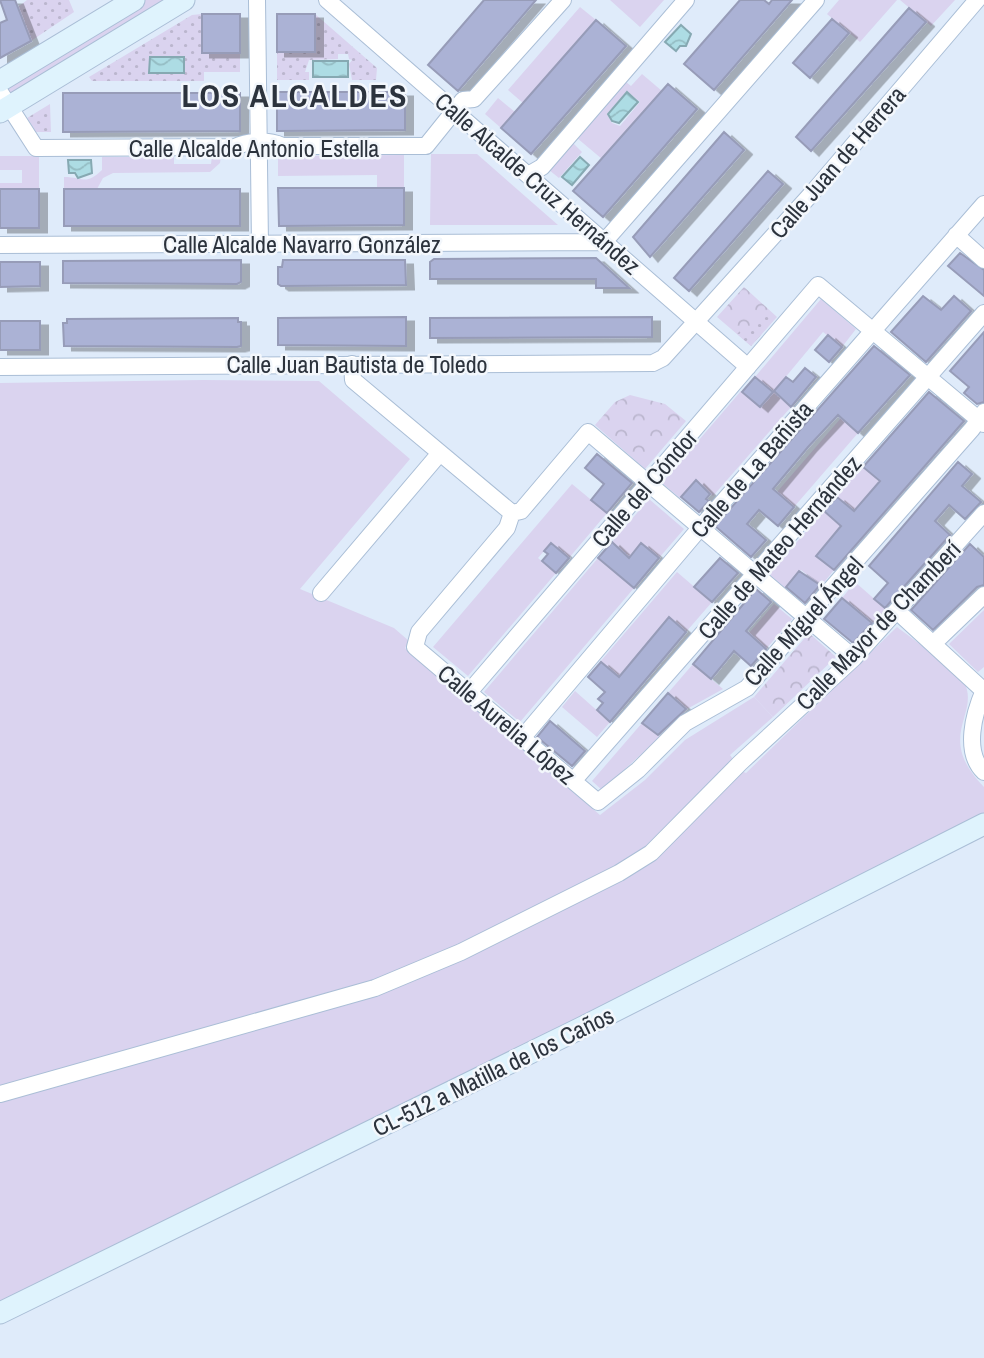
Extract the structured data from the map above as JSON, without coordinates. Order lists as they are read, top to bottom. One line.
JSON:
{"streets":{"street":["Calle Alcalde Antonio Estella","Calle Juan de Herrera","Calle Alcalde Cruz Hernández","Calle Alcalde Navarro González","Calle Juan Bautista de Toledo","Calle de La Bañista","Calle del Cóndor","Calle de Mateo Hernández","Calle Miguel Ángel","Calle Mayor de Chamberí","Calle Aurelia López","CL-512 a Matilla de los Caños"]},"crossings":[["Calle Alcalde Antonio Estella","Calle Alcalde Cruz Hernández"],["Calle Juan de Herrera","Calle Alcalde Cruz Hernández"],["Calle Juan de Herrera","Calle Juan Bautista de Toledo"],["Calle Alcalde Cruz Hernández","Calle Alcalde Navarro González"],["Calle Alcalde Cruz Hernández","Calle Juan Bautista de Toledo"],["Calle Alcalde Cruz Hernández","Calle del Cóndor"],["Calle de La Bañista","Calle del Cóndor"],["Calle de La Bañista","Calle Aurelia López"],["Calle del Cóndor","Calle Aurelia López"],["Calle de Mateo Hernández","Calle Aurelia López"],["Calle Miguel Ángel","Calle Aurelia López"]],"districts":["LOS ALCALDES"]}
